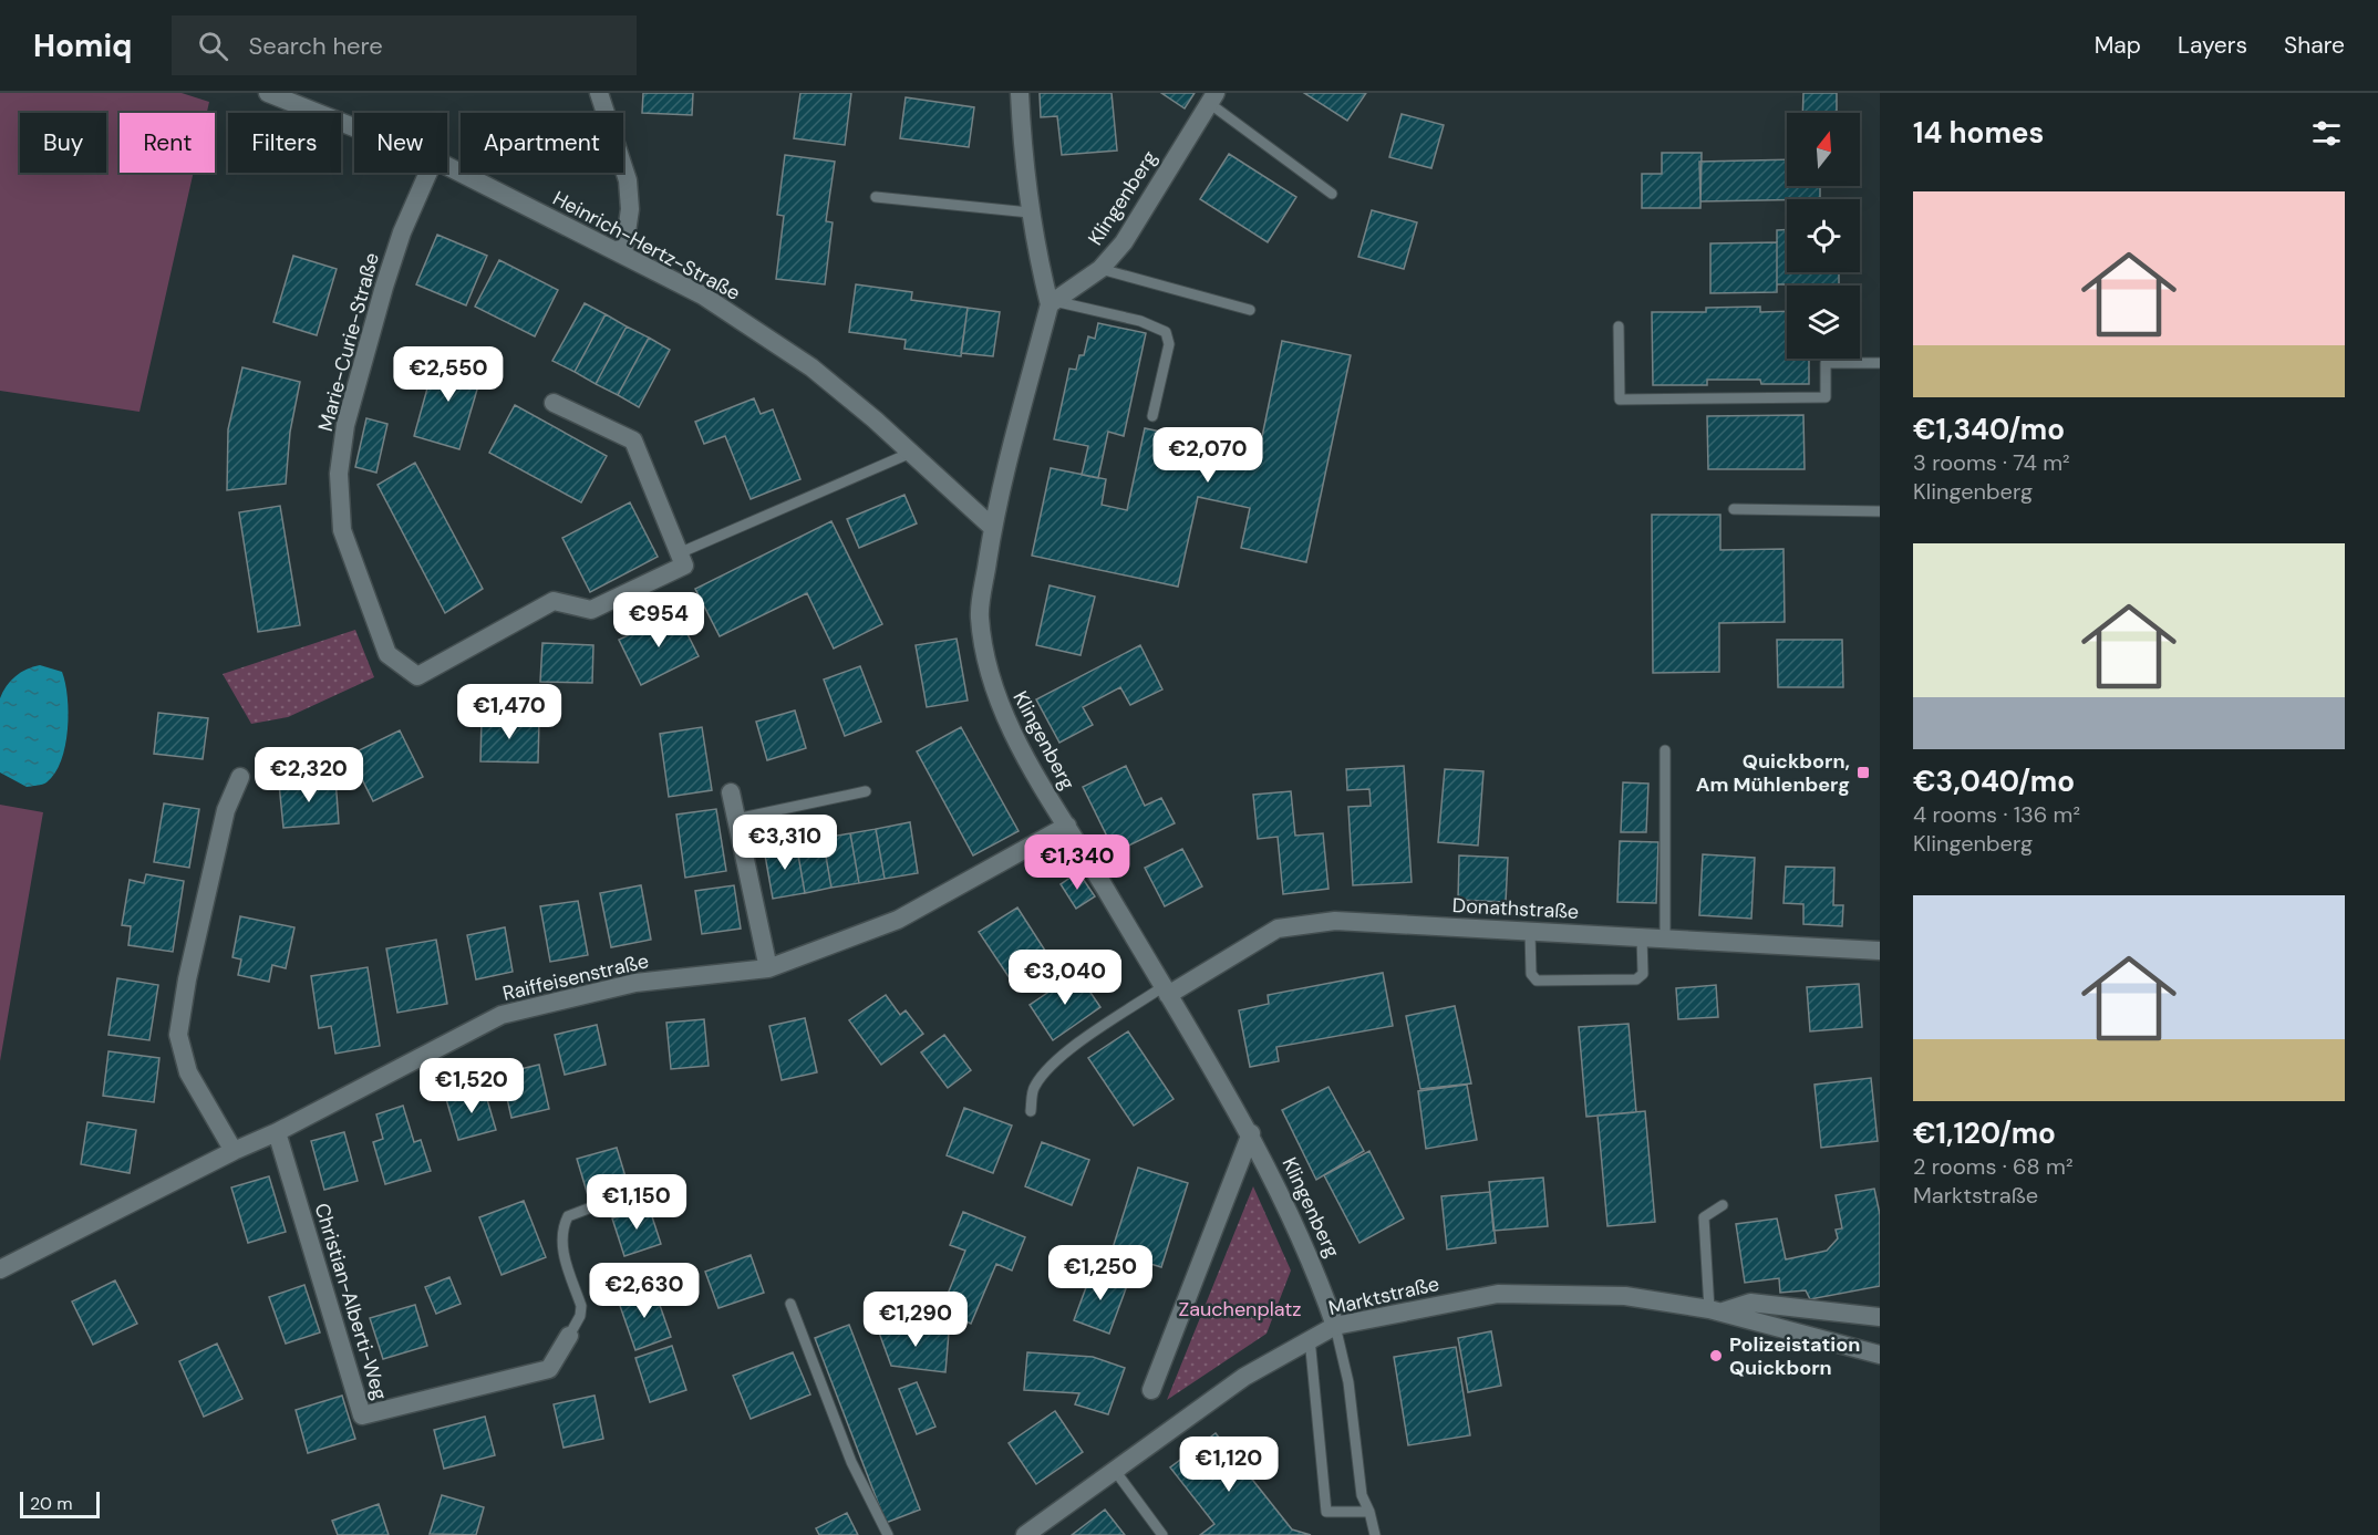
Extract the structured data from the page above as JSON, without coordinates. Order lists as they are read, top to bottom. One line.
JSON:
{"streets":{"street":["Klingenberg","Heinrich-Hertz-Straße","Marie-Curie-Straße","Donathstraße","Raiffeisenstraße","Marktstraße","Christian-Alberti-Weg"]},"crossings":[["Klingenberg","Heinrich-Hertz-Straße"],["Klingenberg","Donathstraße"],["Klingenberg","Raiffeisenstraße"],["Klingenberg","Marktstraße"],["Raiffeisenstraße","Christian-Alberti-Weg"]],"parks":["Zauchenplatz"],"places":{"transit":["Quickborn, Am Mühlenberg"],"other":["Polizeistation Quickborn"]},"scale_bar":"20 m","north":"top","page":{"header":"Homiq","search":"Search here","nav":["Map","Layers","Share"],"heading":"14 homes","chip":["Buy","Rent","Filters","New","Apartment"],"list":[{"name":"€1,340/mo","note":"3 rooms · 74 m² · Klingenberg"},{"name":"€3,040/mo","note":"4 rooms · 136 m² · Klingenberg"},{"name":"€1,120/mo","note":"2 rooms · 68 m² · Marktstraße"}],"price":["€2,550","€2,070","€954","€1,470","€2,320","€3,310","€1,340","€3,040","€1,520","€1,150","€1,250","€2,630","€1,290","€1,120"],"scale":"20 m"}}
